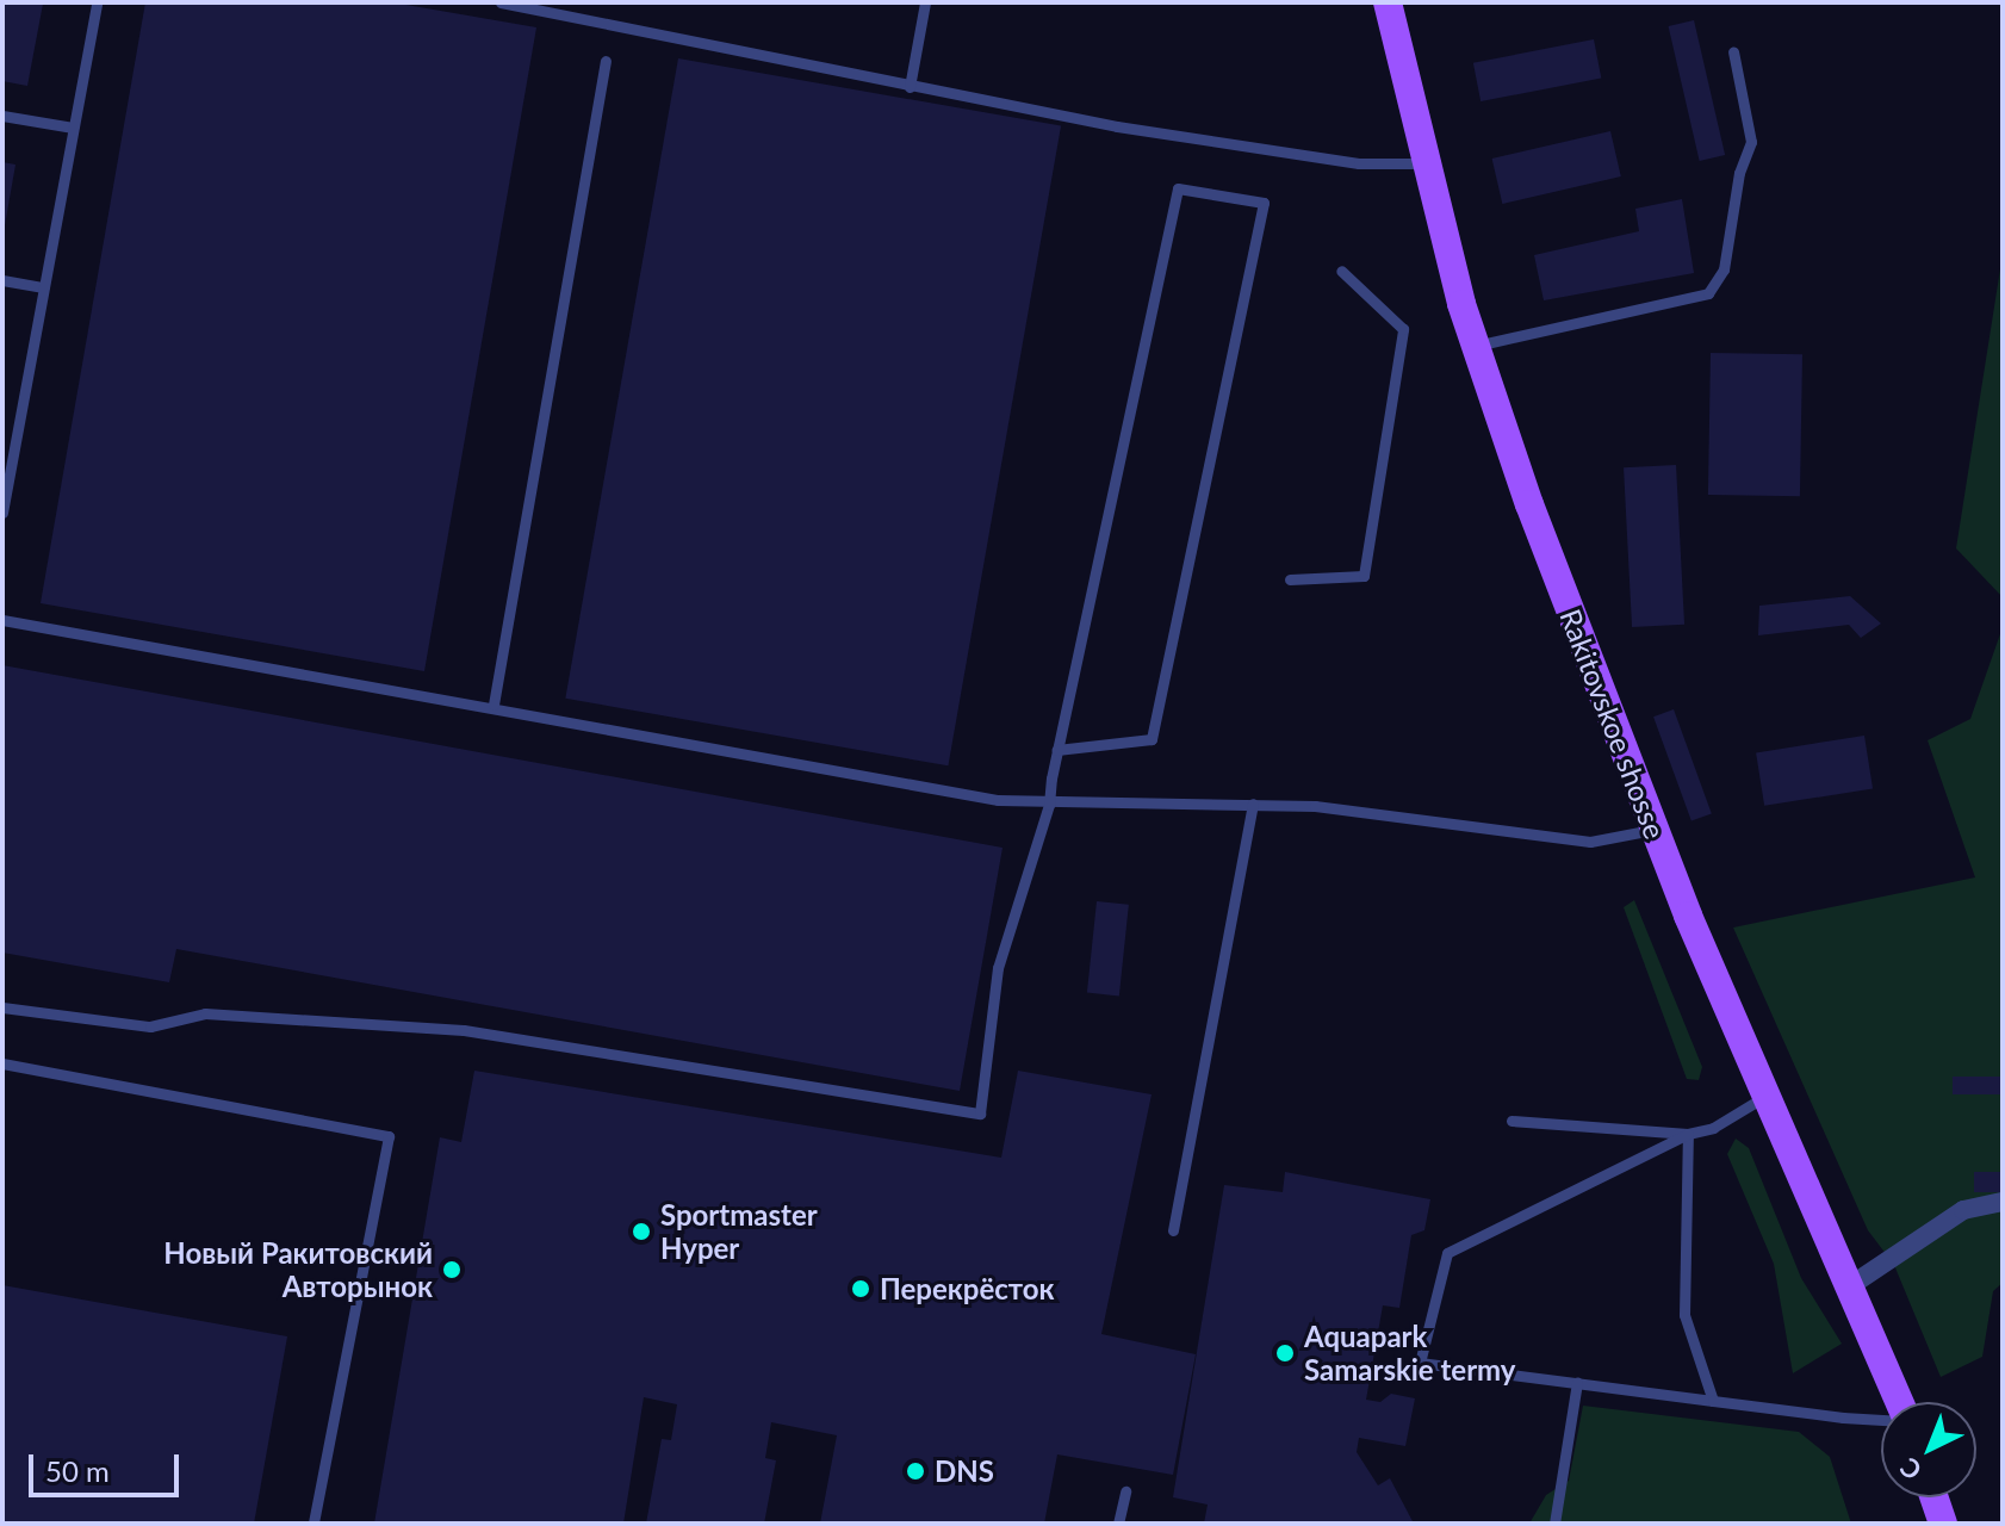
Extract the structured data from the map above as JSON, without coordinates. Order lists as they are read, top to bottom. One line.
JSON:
{"streets":{"main road":["Rakitovskoe shosse"]},"places":["Sportmaster Hyper","Новый Ракитовский Авторынок","Перекрёсток","Aquapark Samarskie termy","DNS"],"scale_bar":"50 m","north":"bottom left"}
